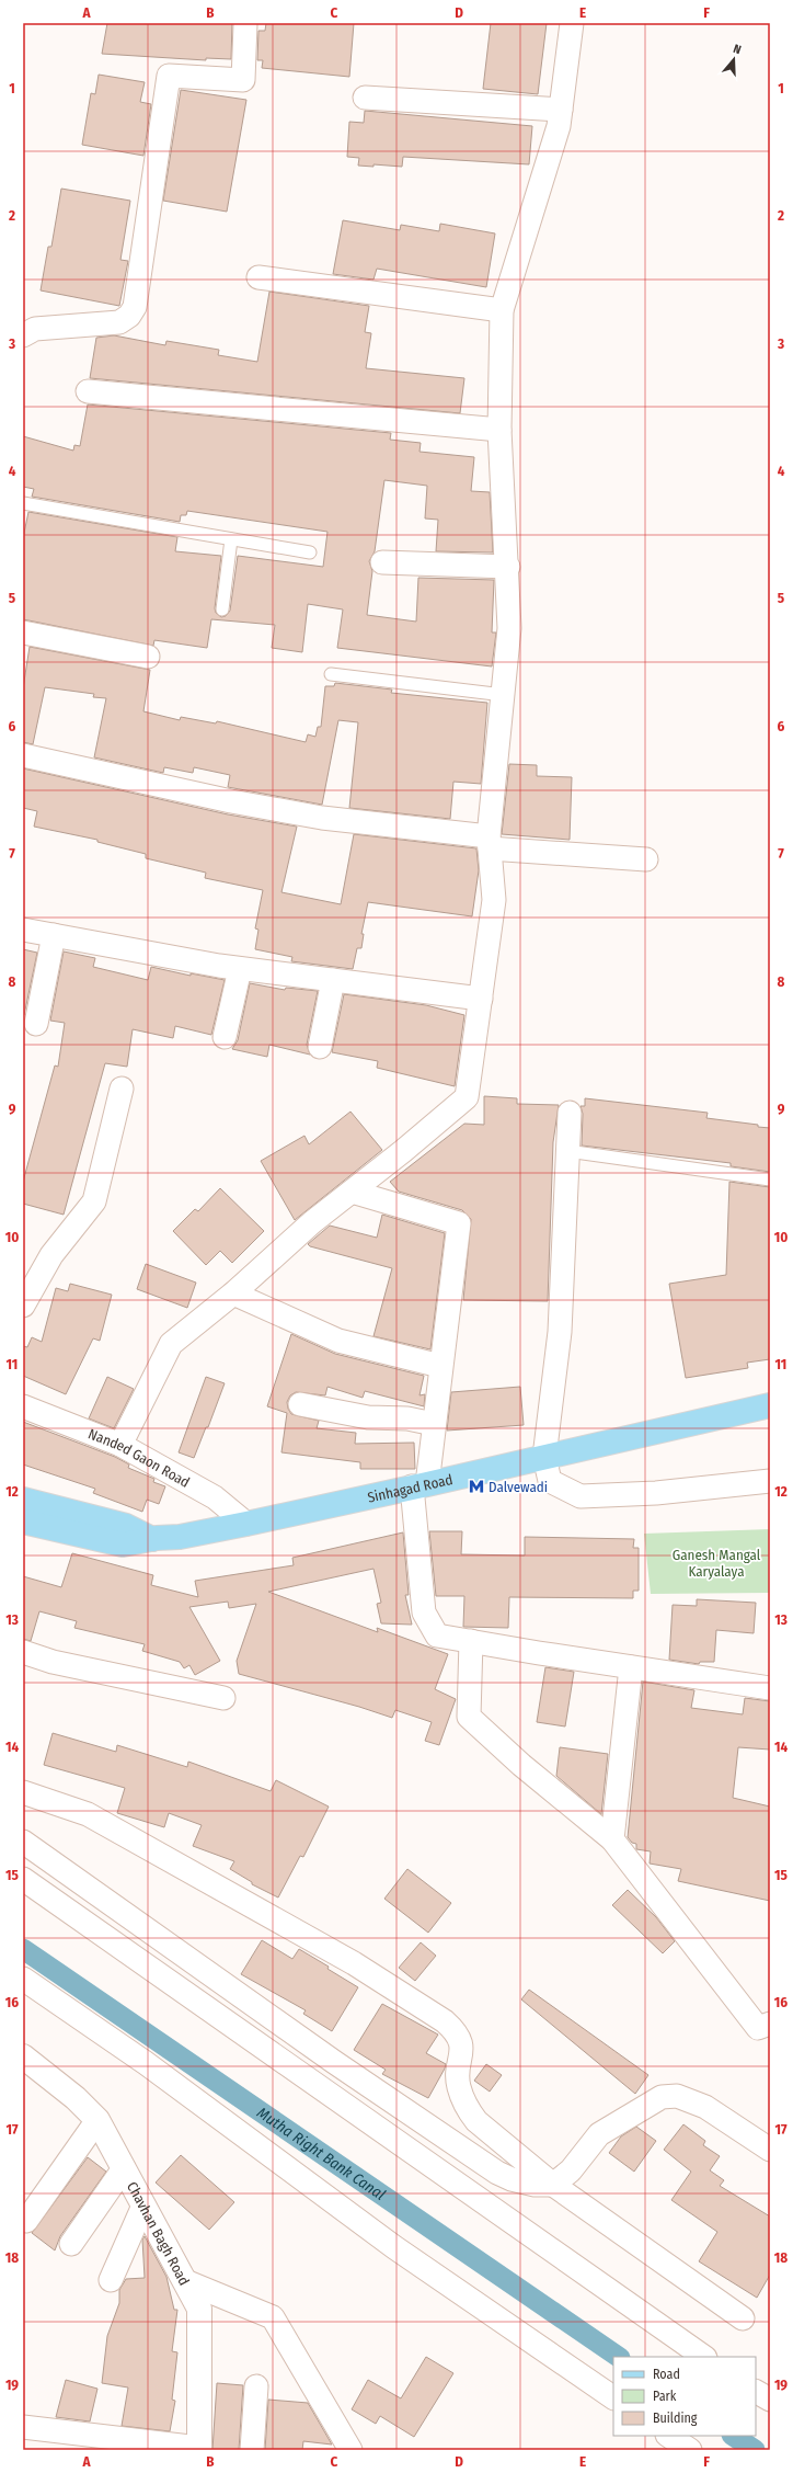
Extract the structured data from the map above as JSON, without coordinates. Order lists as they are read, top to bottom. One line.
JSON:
{"streets":{"main road":["Sinhagad Road"],"street":["Nanded Gaon Road","Chavhan Bagh Road"]},"crossings":[["Nanded Gaon Road","Sinhagad Road"]],"water":["Mutha Right Bank Canal"],"parks":["Ganesh Mangal Karyalaya"],"places":{"metro station":["Dalvewadi"]},"legend":["Road","Park","Building"],"north":"top","grid":{"columns":["A","B","C","D","E","F"],"rows":["1","2","3","4","5","6","7","8","9","10","11","12","13","14","15","16","17","18","19"]}}
